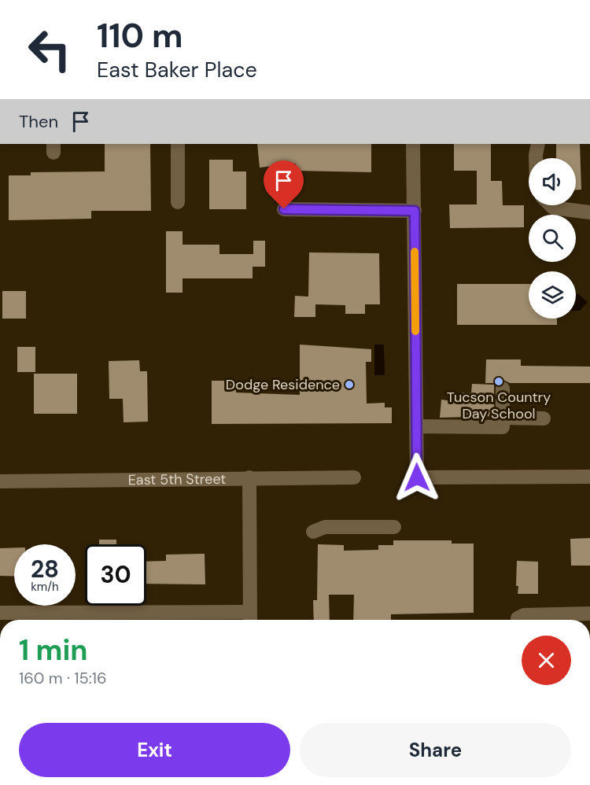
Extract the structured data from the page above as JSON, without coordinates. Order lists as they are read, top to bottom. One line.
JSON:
{"streets":{"street":["East 5th Street"]},"places":["Tucson Country Day School","Dodge Residence"],"page":{"turn":["110 m","East Baker Place"],"then":"Then","speed":"28 km/h","limit":"30","heading":["1 min","160 m · 15:16"],"buttons":["Exit","Share"]}}
